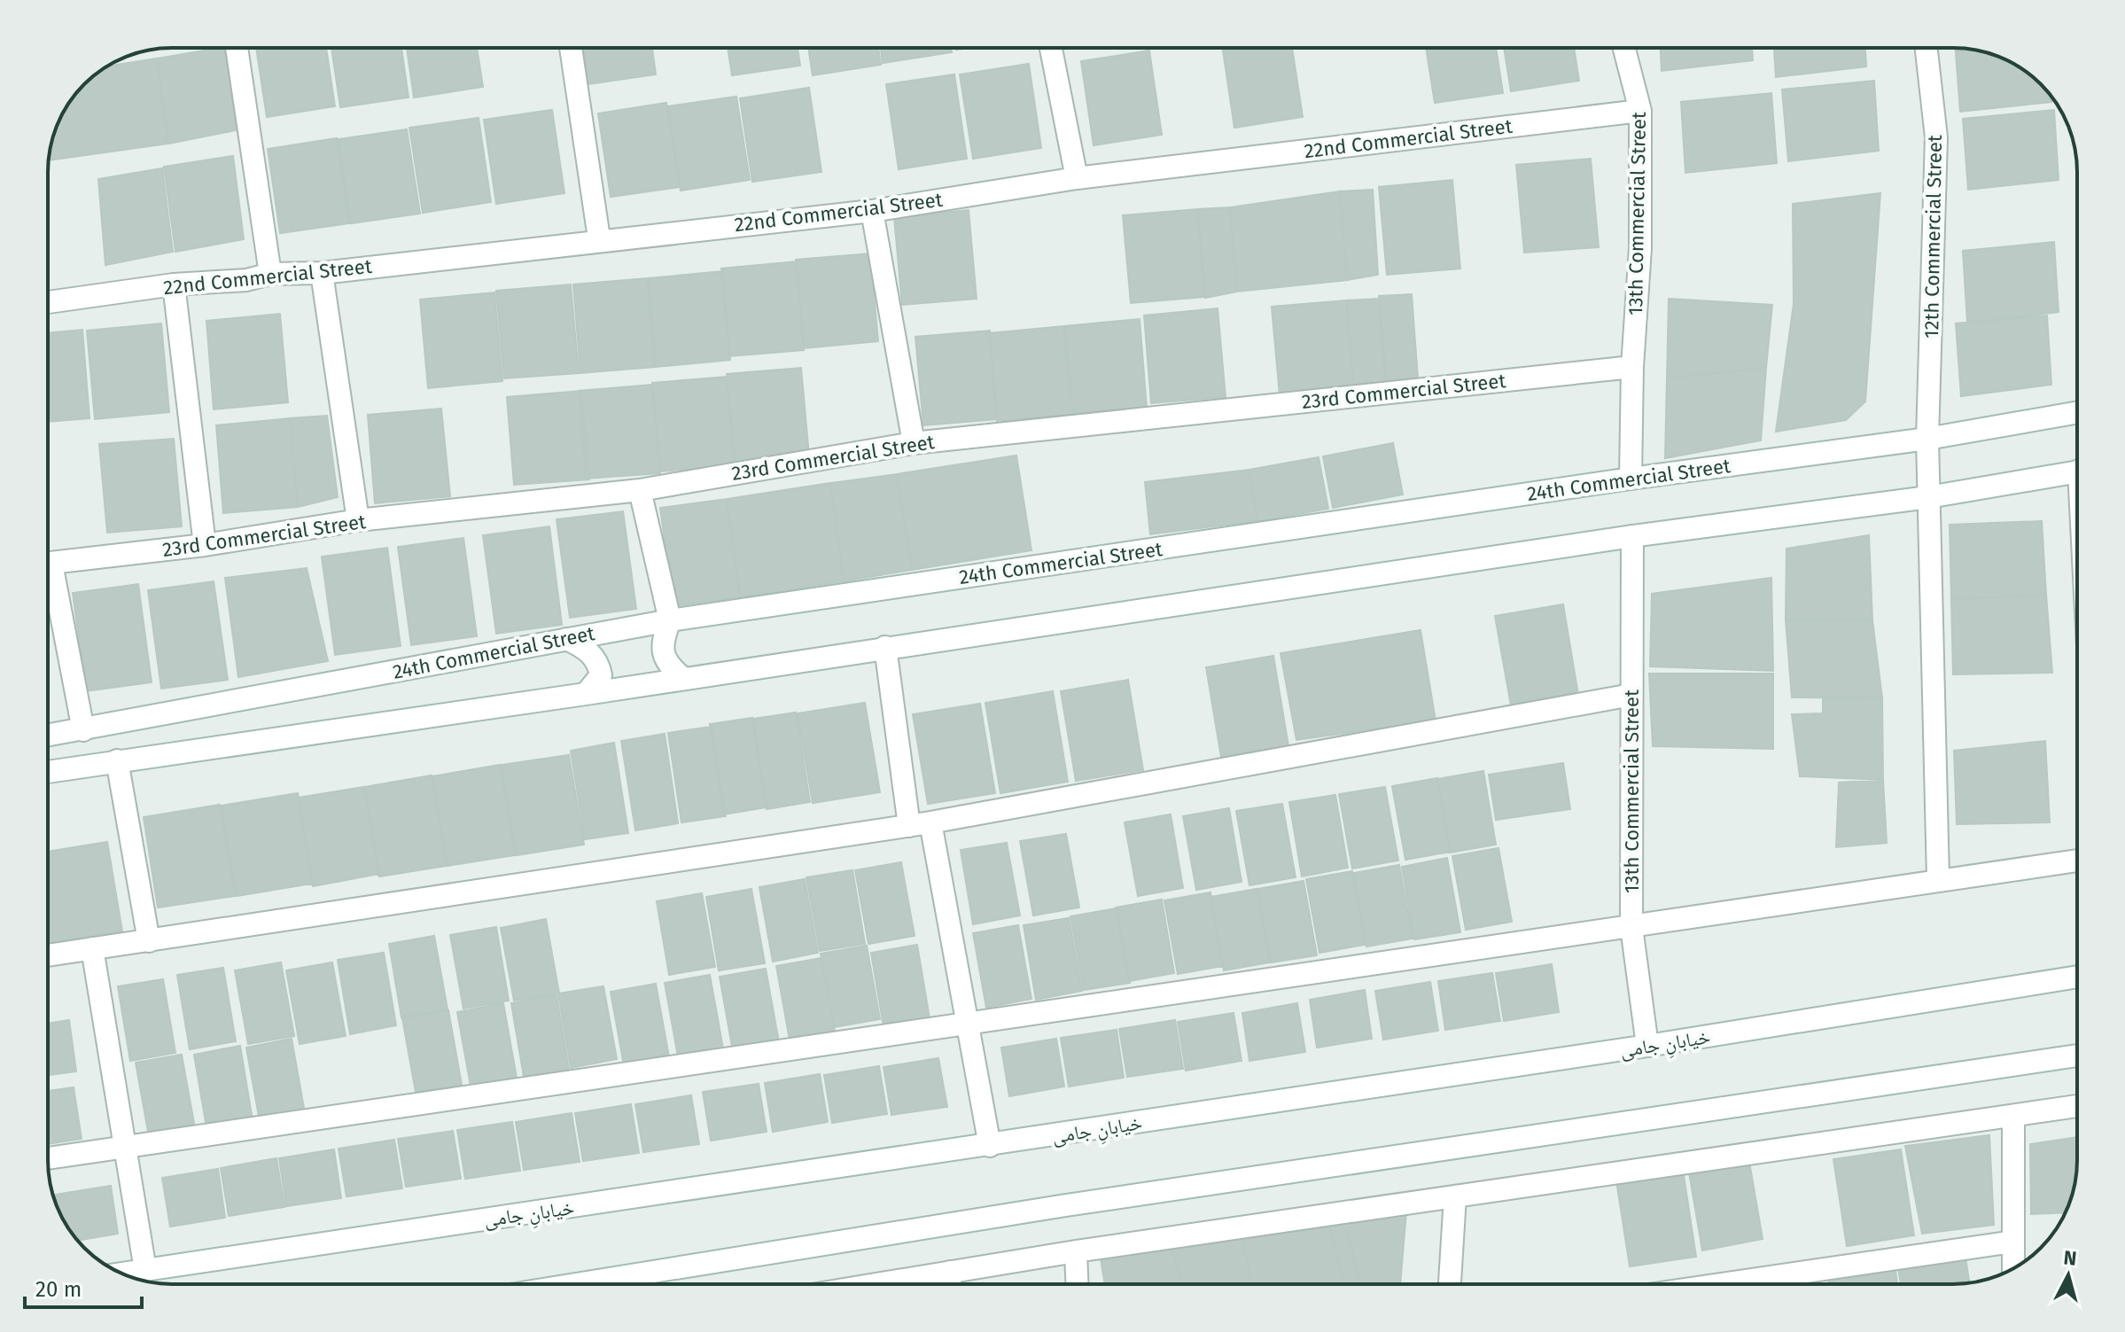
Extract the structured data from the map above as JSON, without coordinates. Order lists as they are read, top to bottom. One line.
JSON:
{"streets":{"street":["22nd Commercial Street","13th Commercial Street","12th Commercial Street","23rd Commercial Street","24th Commercial Street","خیابانِ جامی"]},"crossings":[["22nd Commercial Street","13th Commercial Street"],["13th Commercial Street","23rd Commercial Street"],["13th Commercial Street","24th Commercial Street"],["13th Commercial Street","خیابانِ جامی"],["12th Commercial Street","24th Commercial Street"]],"scale_bar":"20 m","north":"top"}
